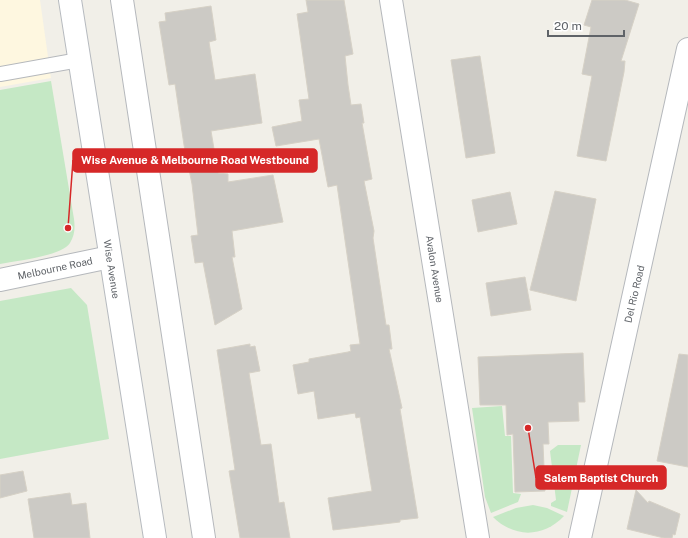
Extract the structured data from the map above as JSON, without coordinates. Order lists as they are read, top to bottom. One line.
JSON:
{"streets":{"street":["Melbourne Road","Wise Avenue","Avalon Avenue","Del Rio Road"]},"crossings":[["Melbourne Road","Wise Avenue"]],"places":["Wise Avenue & Melbourne Road Westbound","Salem Baptist Church"],"scale_bar":"20 m"}
